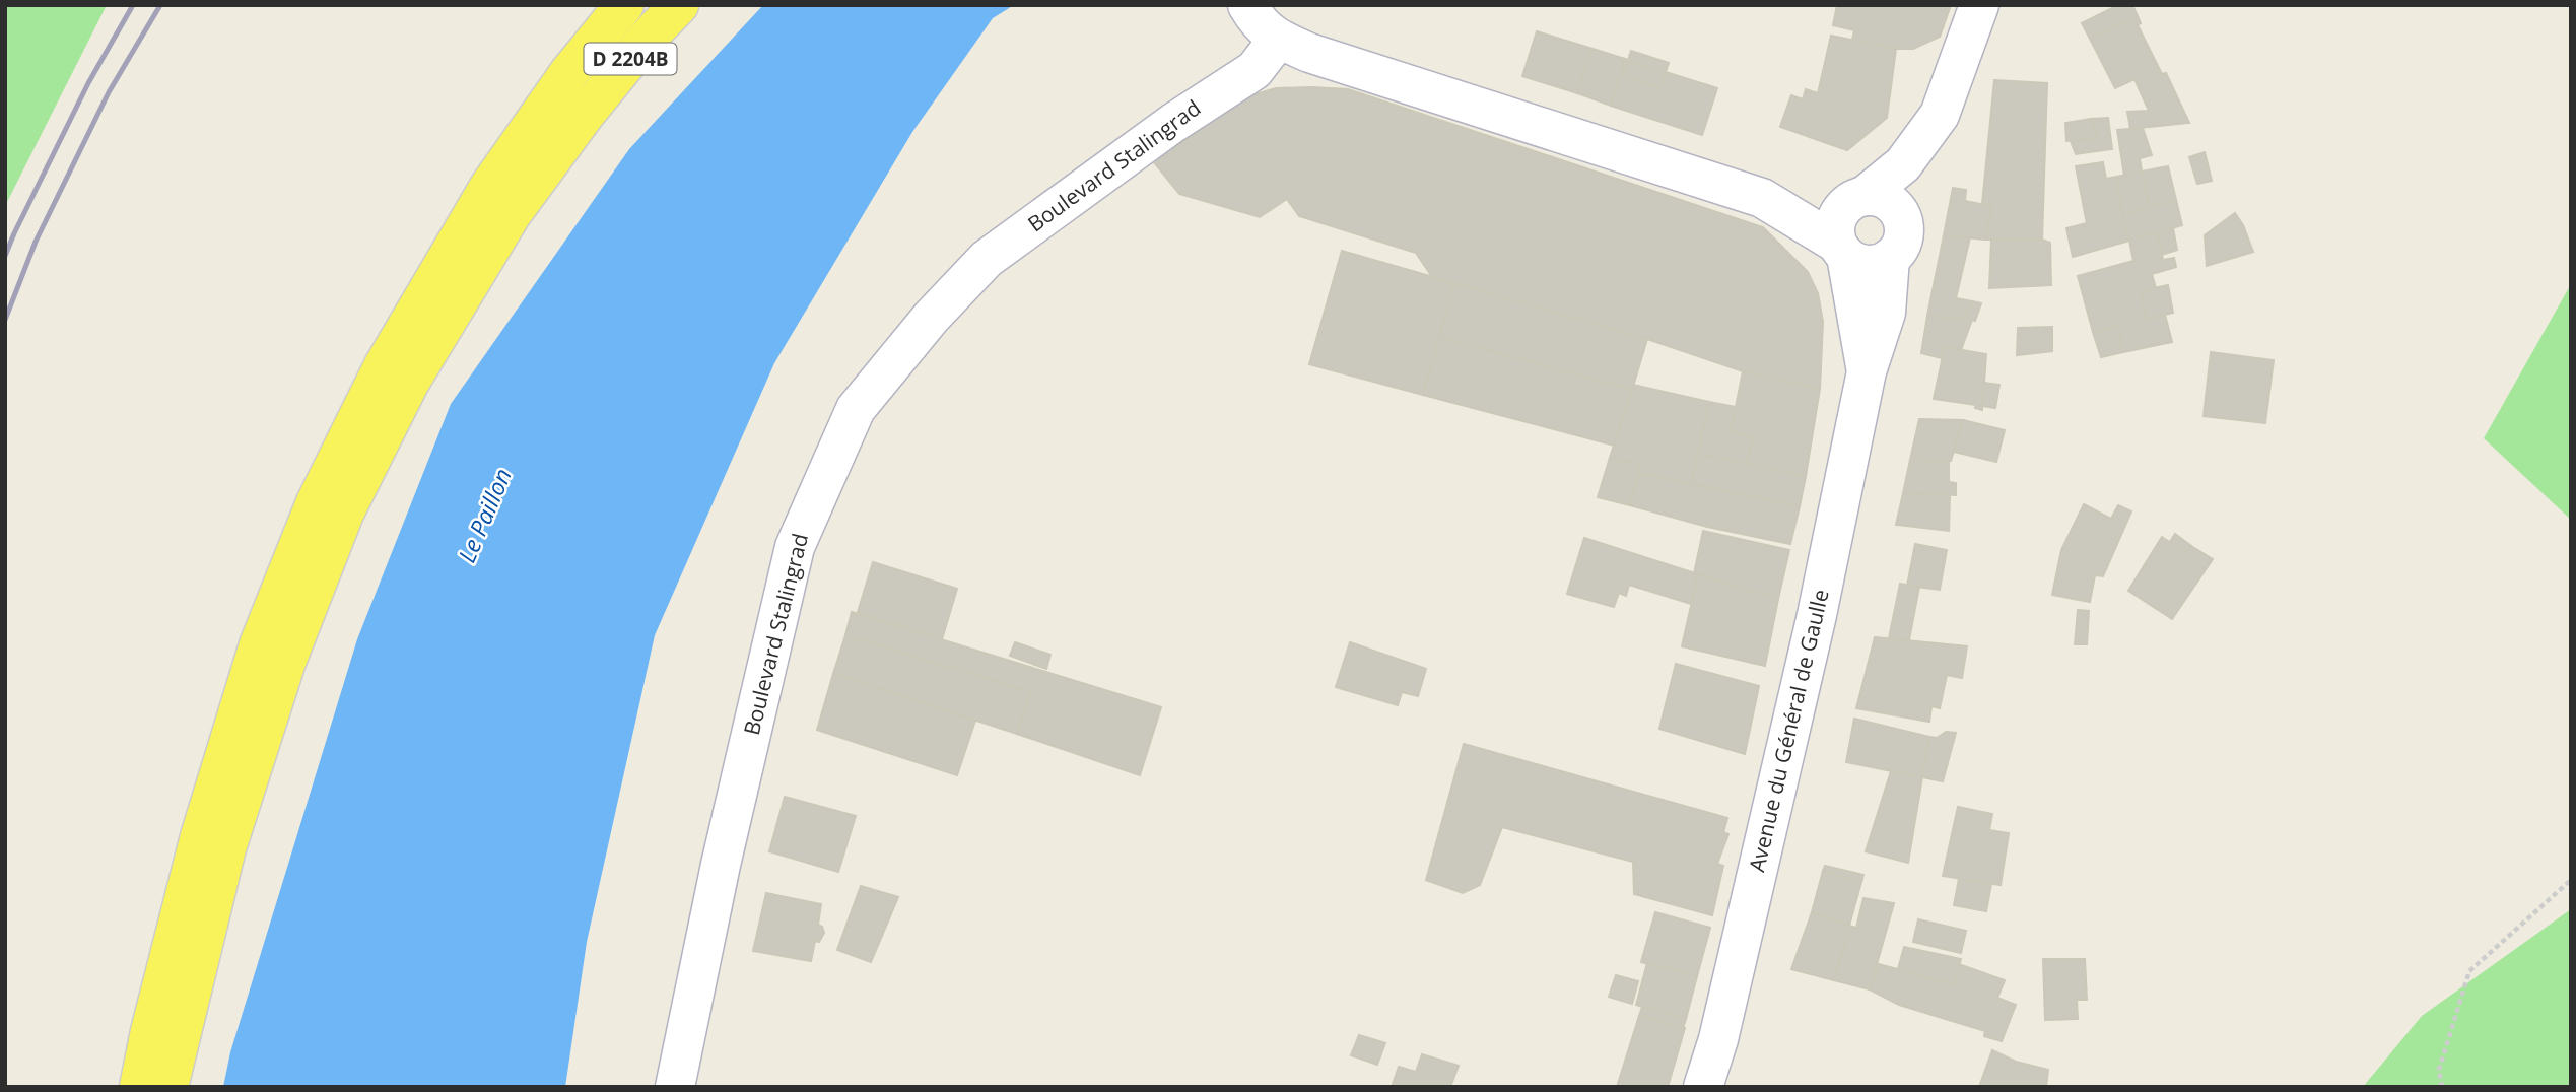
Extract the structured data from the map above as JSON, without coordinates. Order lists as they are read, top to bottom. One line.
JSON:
{"streets":{"main road":["D 2204B"],"street":["Boulevard Stalingrad","Avenue du Général de Gaulle"]},"water":["Le Paillon"]}
